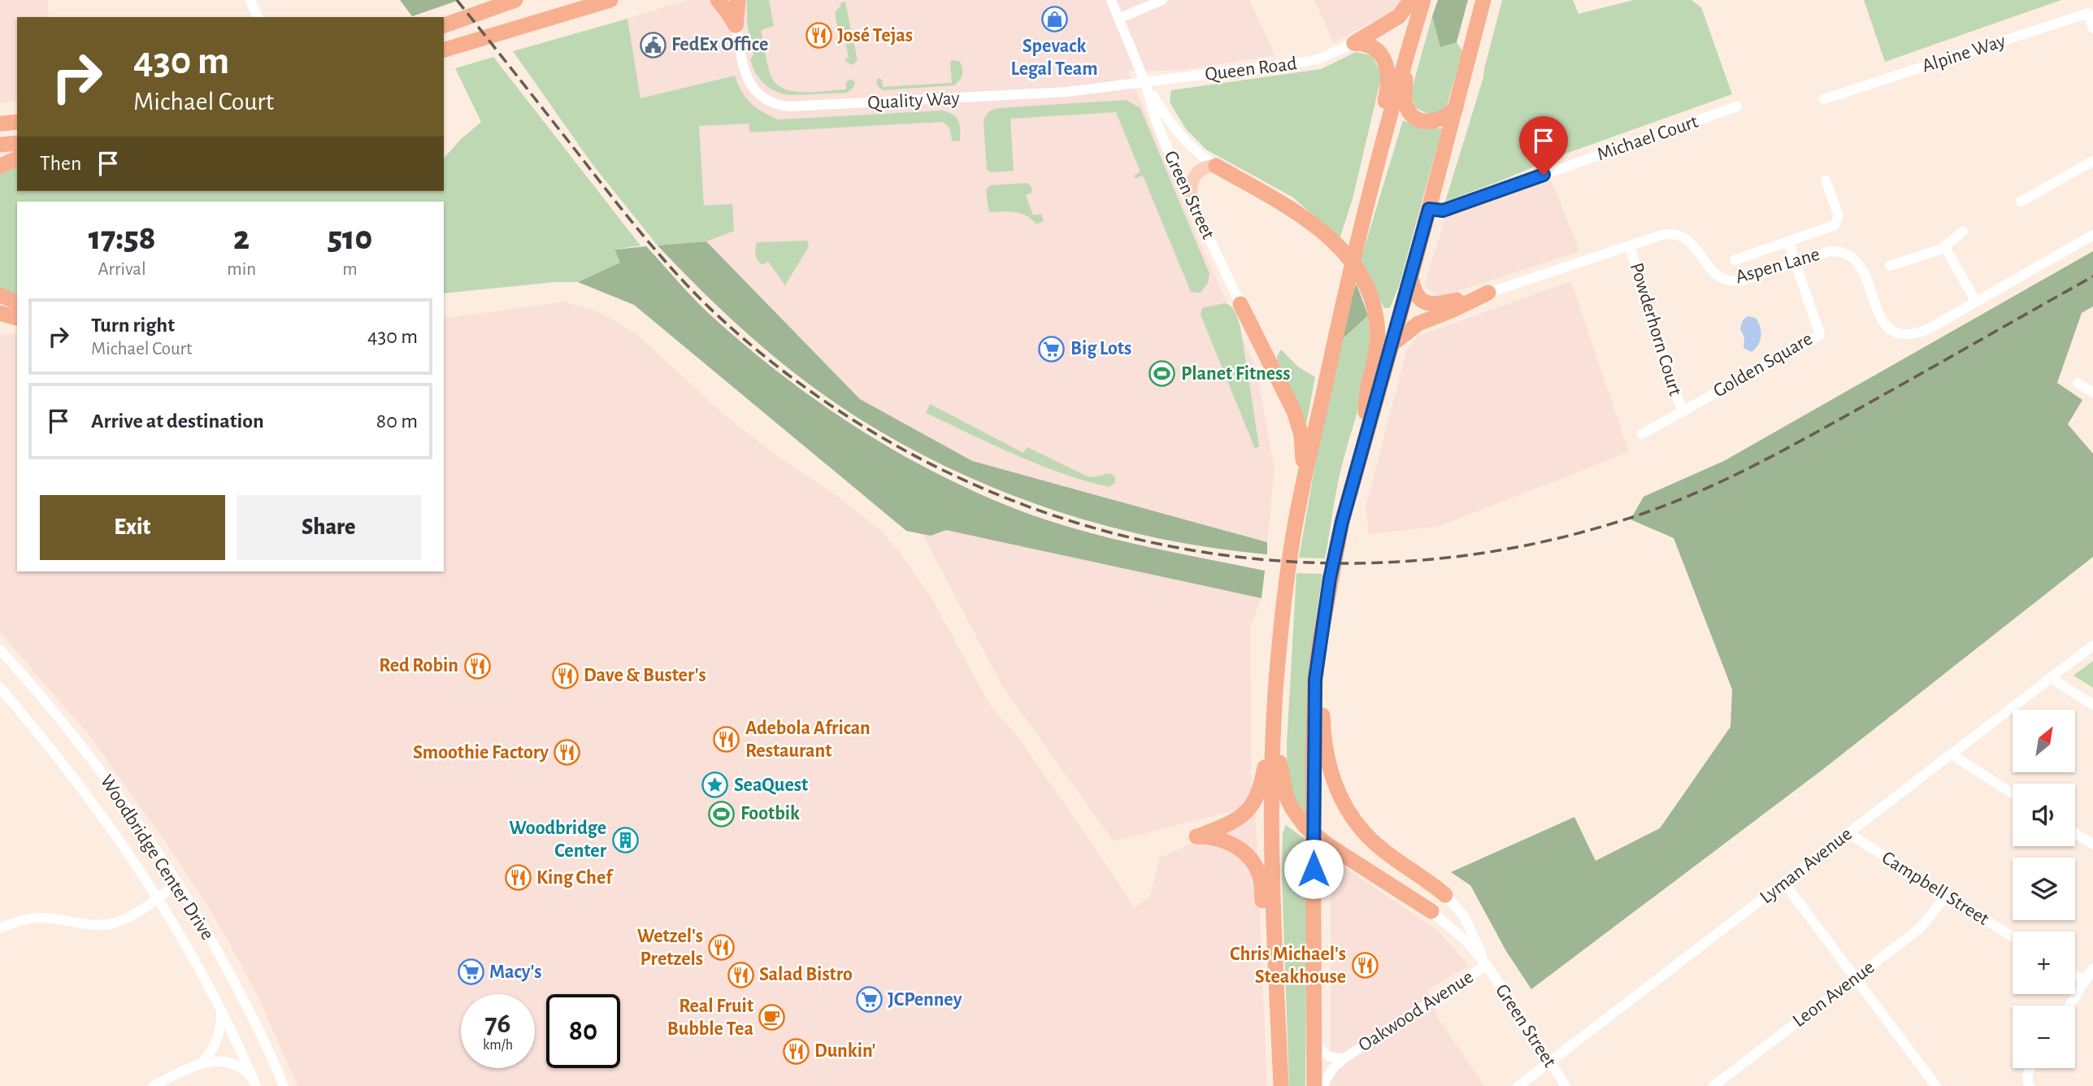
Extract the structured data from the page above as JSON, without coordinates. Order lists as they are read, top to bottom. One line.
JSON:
{"streets":{"street":["Alpine Way","Queen Road","Quality Way","Michael Court","Green Street","Aspen Lane","Powderhorn Court","Golden Square","Woodbridge Center Drive","Lyman Avenue","Campbell Street","Leon Avenue","Oakwood Avenue"]},"crossings":[["Queen Road","Quality Way"],["Queen Road","Green Street"],["Quality Way","Green Street"],["Green Street","Lyman Avenue"],["Green Street","Oakwood Avenue"],["Aspen Lane","Powderhorn Court"],["Aspen Lane","Golden Square"],["Powderhorn Court","Golden Square"],["Lyman Avenue","Campbell Street"],["Campbell Street","Leon Avenue"]],"places":{"shop":["Spevack Legal Team"],"restaurant":["José Tejas","Red Robin","Dave & Buster's","Adebola African Restaurant","Smoothie Factory","King Chef","Wetzel's Pretzels","Chris Michael's Steakhouse","Salad Bistro","Dunkin'"],"public building":["FedEx Office"],"supermarket":["Big Lots","Macy's","JCPenney"],"sports":["Planet Fitness","Footbik"],"place":["SeaQuest"],"building":["Woodbridge Center"],"cafe":["Real Fruit Bubble Tea"]},"north":"top right","page":{"turn":["430 m","Michael Court"],"then":"Then","eta":["17:58","Arrival","2","min","510","m"],"list":[{"name":"Turn right","note":"Michael Court","value":"430 m"},{"name":"Arrive at destination","value":"80 m"}],"buttons":["Exit","Share"],"map_buttons":["+","−"],"speed":"76 km/h","limit":"80"}}
